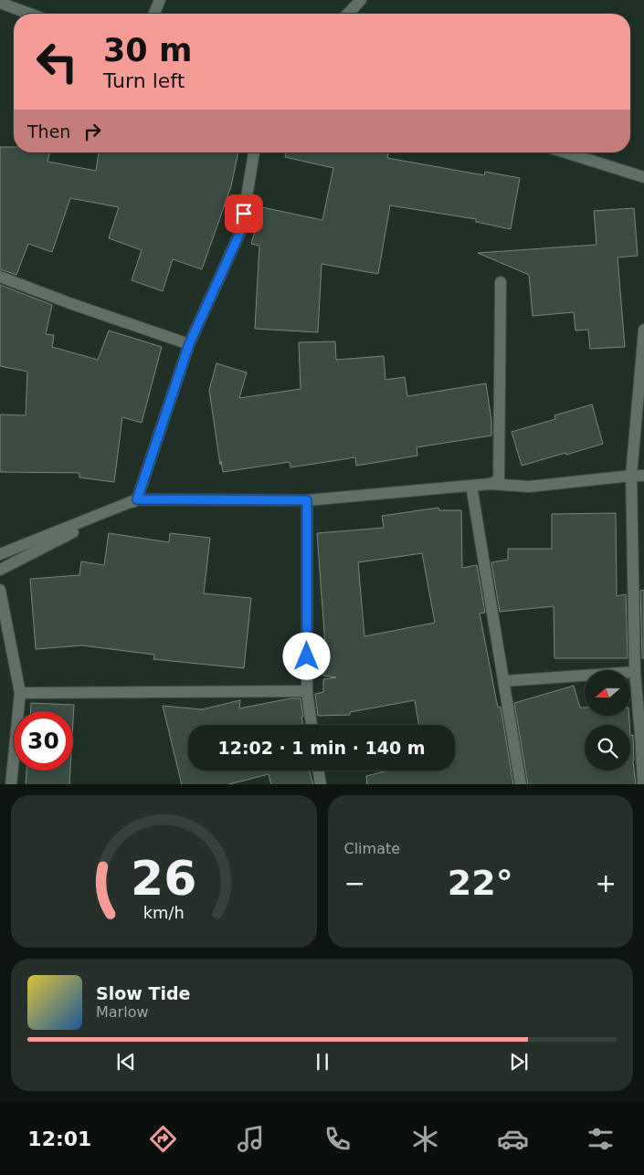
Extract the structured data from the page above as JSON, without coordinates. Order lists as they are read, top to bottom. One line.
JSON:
{"north":"left","page":{"turn":["30 m","Turn left"],"then":"Then","limit":"30","trip":"12:02 · 1 min · 140 m","tile":"Climate","heat":["−","22°","+"],"song":["Slow Tide","Marlow"],"tabs":"12:01","gauge":["26","km/h"]}}
